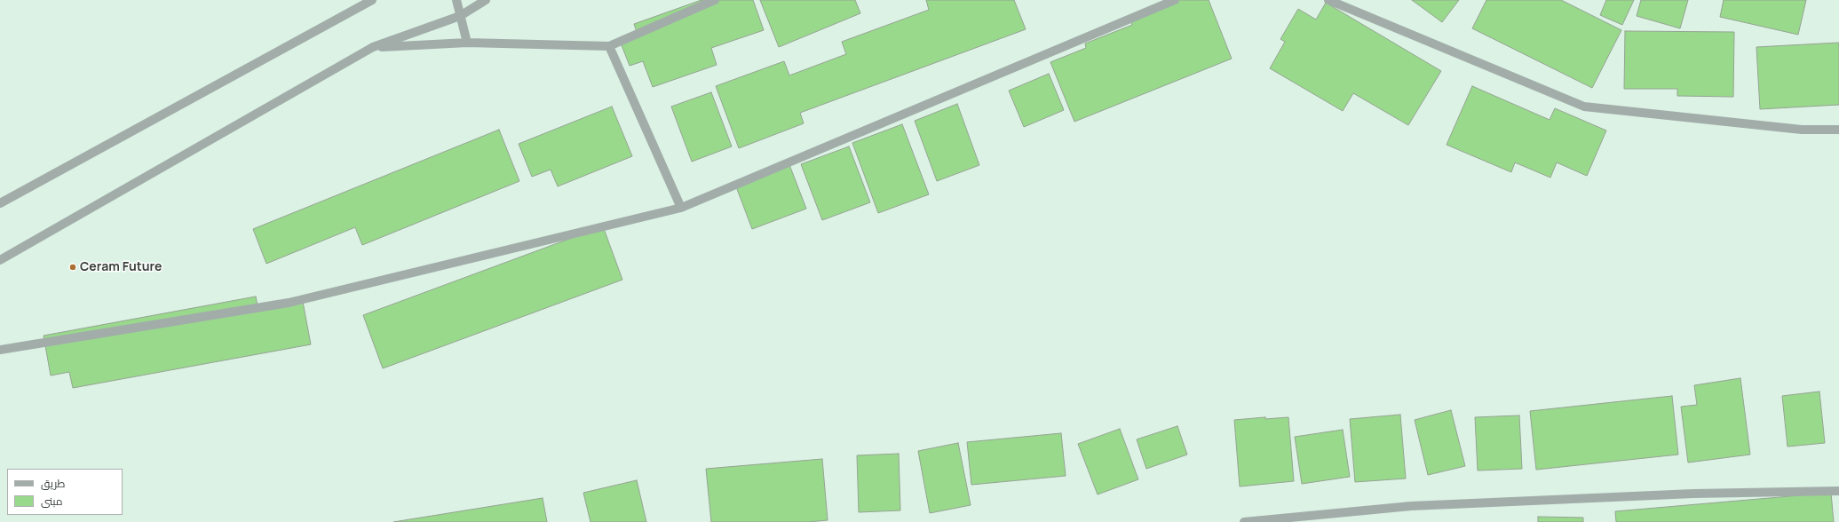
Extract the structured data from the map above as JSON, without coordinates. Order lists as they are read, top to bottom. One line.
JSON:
{"places":["Ceram Future"],"legend":["طريق","مبنى"]}
